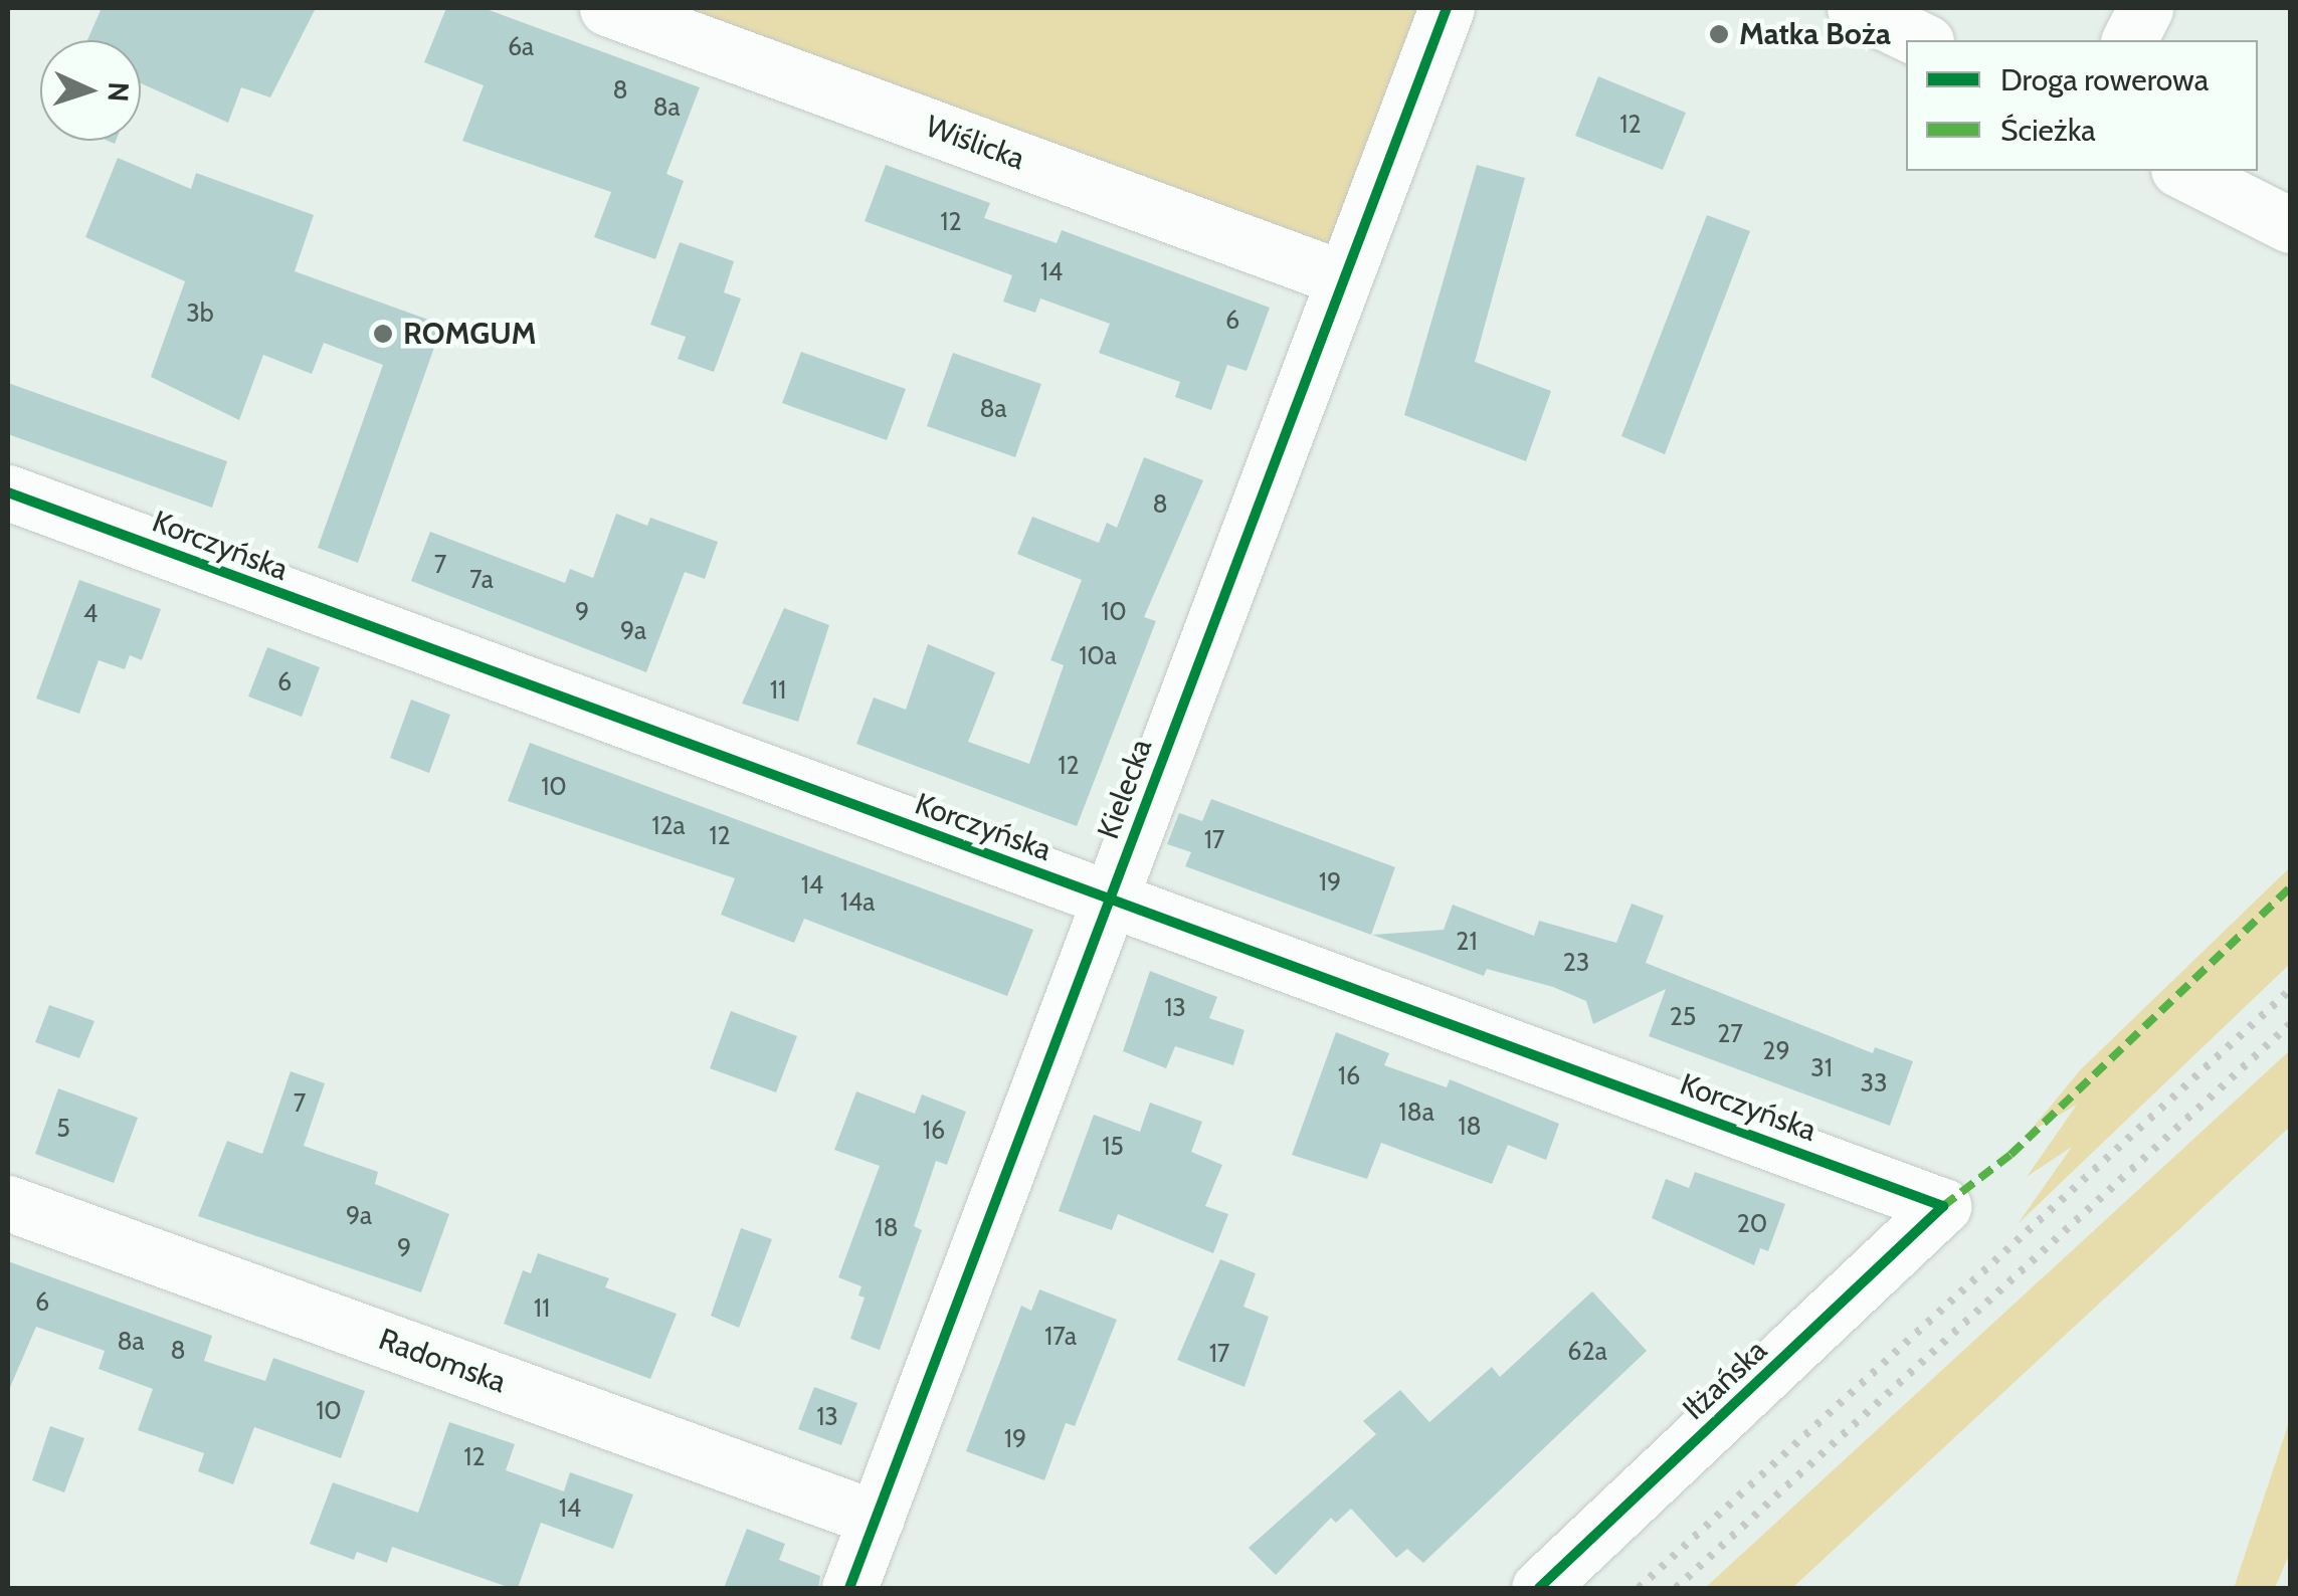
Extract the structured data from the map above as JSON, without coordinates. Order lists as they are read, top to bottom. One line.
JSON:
{"streets":{"street":["Wiślicka","Korczyńska","Kielecka","Radomska","Iłżańska"]},"crossings":[["Wiślicka","Kielecka"],["Korczyńska","Kielecka"],["Korczyńska","Iłżańska"],["Kielecka","Radomska"]],"places":["Matka Boża","ROMGUM"],"house_numbers":["6a","8","8a","12","12","14","3b","6","8a","8","7","7a","9","10","4","9a","10a","6","11","12","10","12a","12","17","19","14","14a","21","23","13","25","27","29","31","16","33","7","18a","18","5","16","15","9a","20","18","9","6","11","17a","8a","8","62a","17","10","13","19","12","14"],"legend":["Droga rowerowa","Ścieżka"],"north":"right"}
